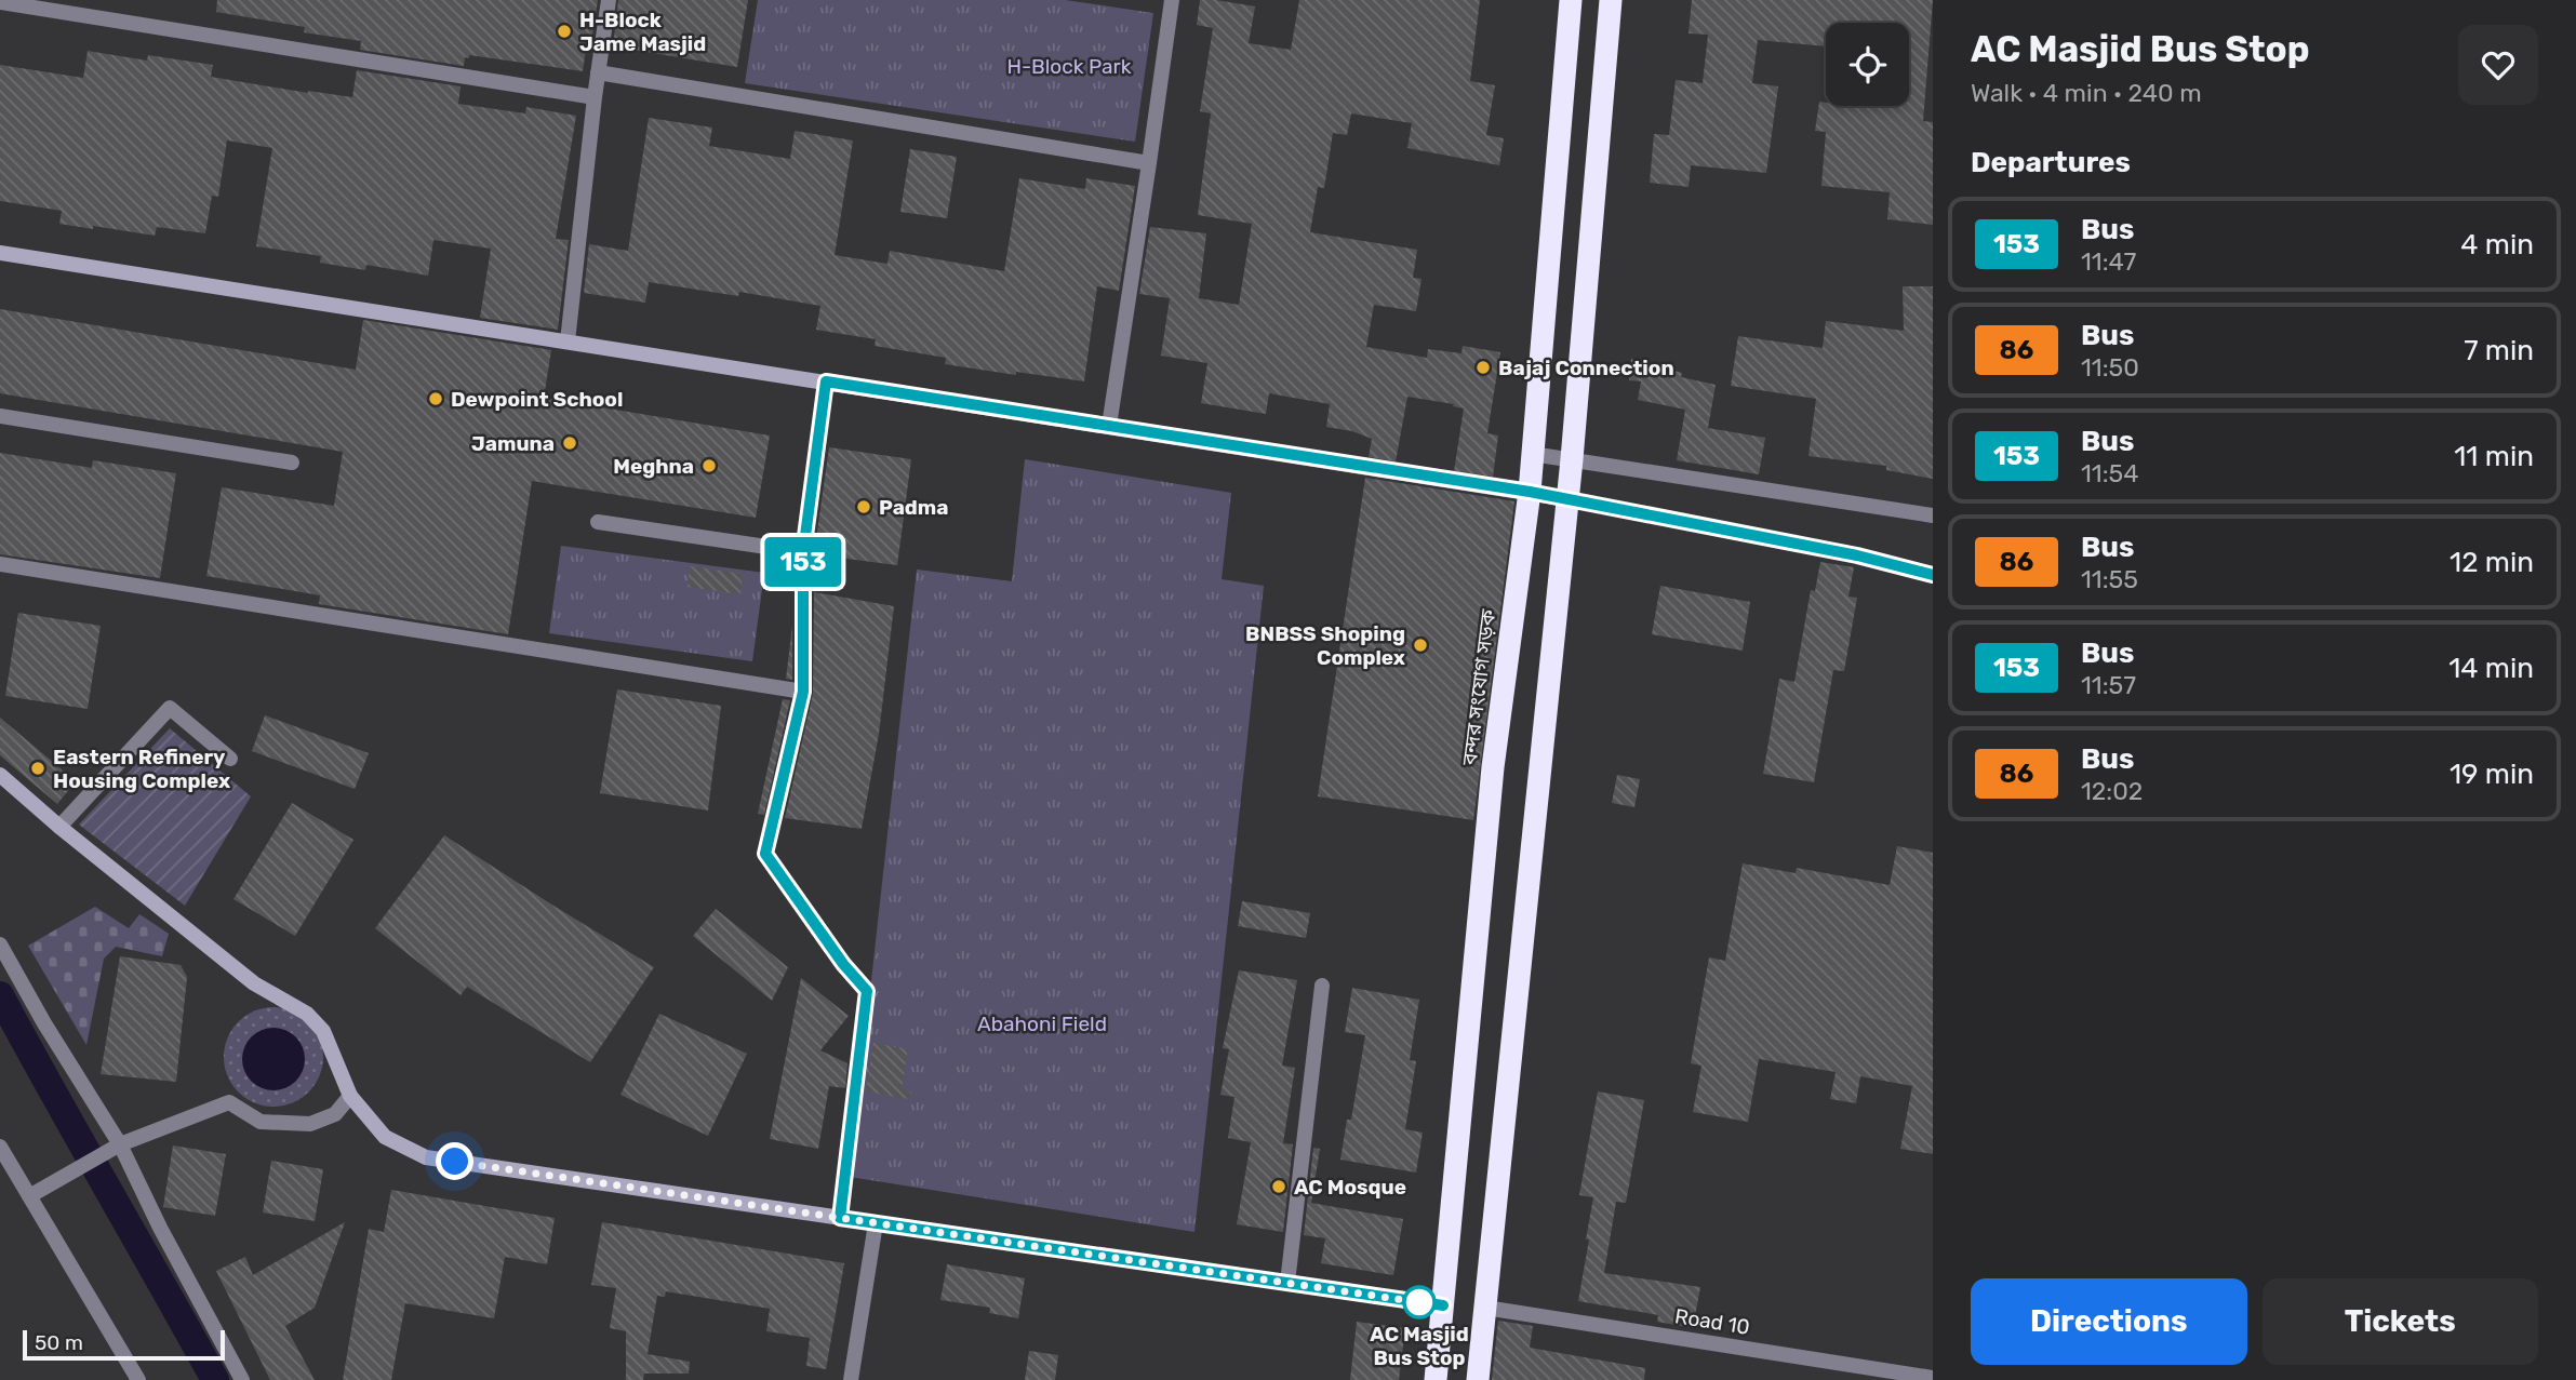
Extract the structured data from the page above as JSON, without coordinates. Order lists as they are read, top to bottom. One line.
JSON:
{"streets":{"highway":["বন্দর সংযোগ সড়ক"],"street":["Road 10"]},"parks":["H-Block Park","Abahoni Field"],"places":["H-Block Jame Masjid","Bajaj Connection","Dewpoint School","Jamuna","Meghna","Padma","BNBSS Shoping Complex","Eastern Refinery Housing Complex","AC Mosque","AC Masjid Bus Stop"],"lines":["bus line 153"],"scale_bar":"50 m","page":{"on_map":"153","heading":[["AC Masjid Bus Stop","Walk · 4 min · 240 m"],"Departures"],"list":[{"mark":"153","name":"Bus","note":"11:47","value":"4 min"},{"mark":"86","name":"Bus","note":"11:50","value":"7 min"},{"mark":"153","name":"Bus","note":"11:54","value":"11 min"},{"mark":"86","name":"Bus","note":"11:55","value":"12 min"},{"mark":"153","name":"Bus","note":"11:57","value":"14 min"},{"mark":"86","name":"Bus","note":"12:02","value":"19 min"}],"buttons":["Directions","Tickets"],"scale":"50 m"}}
